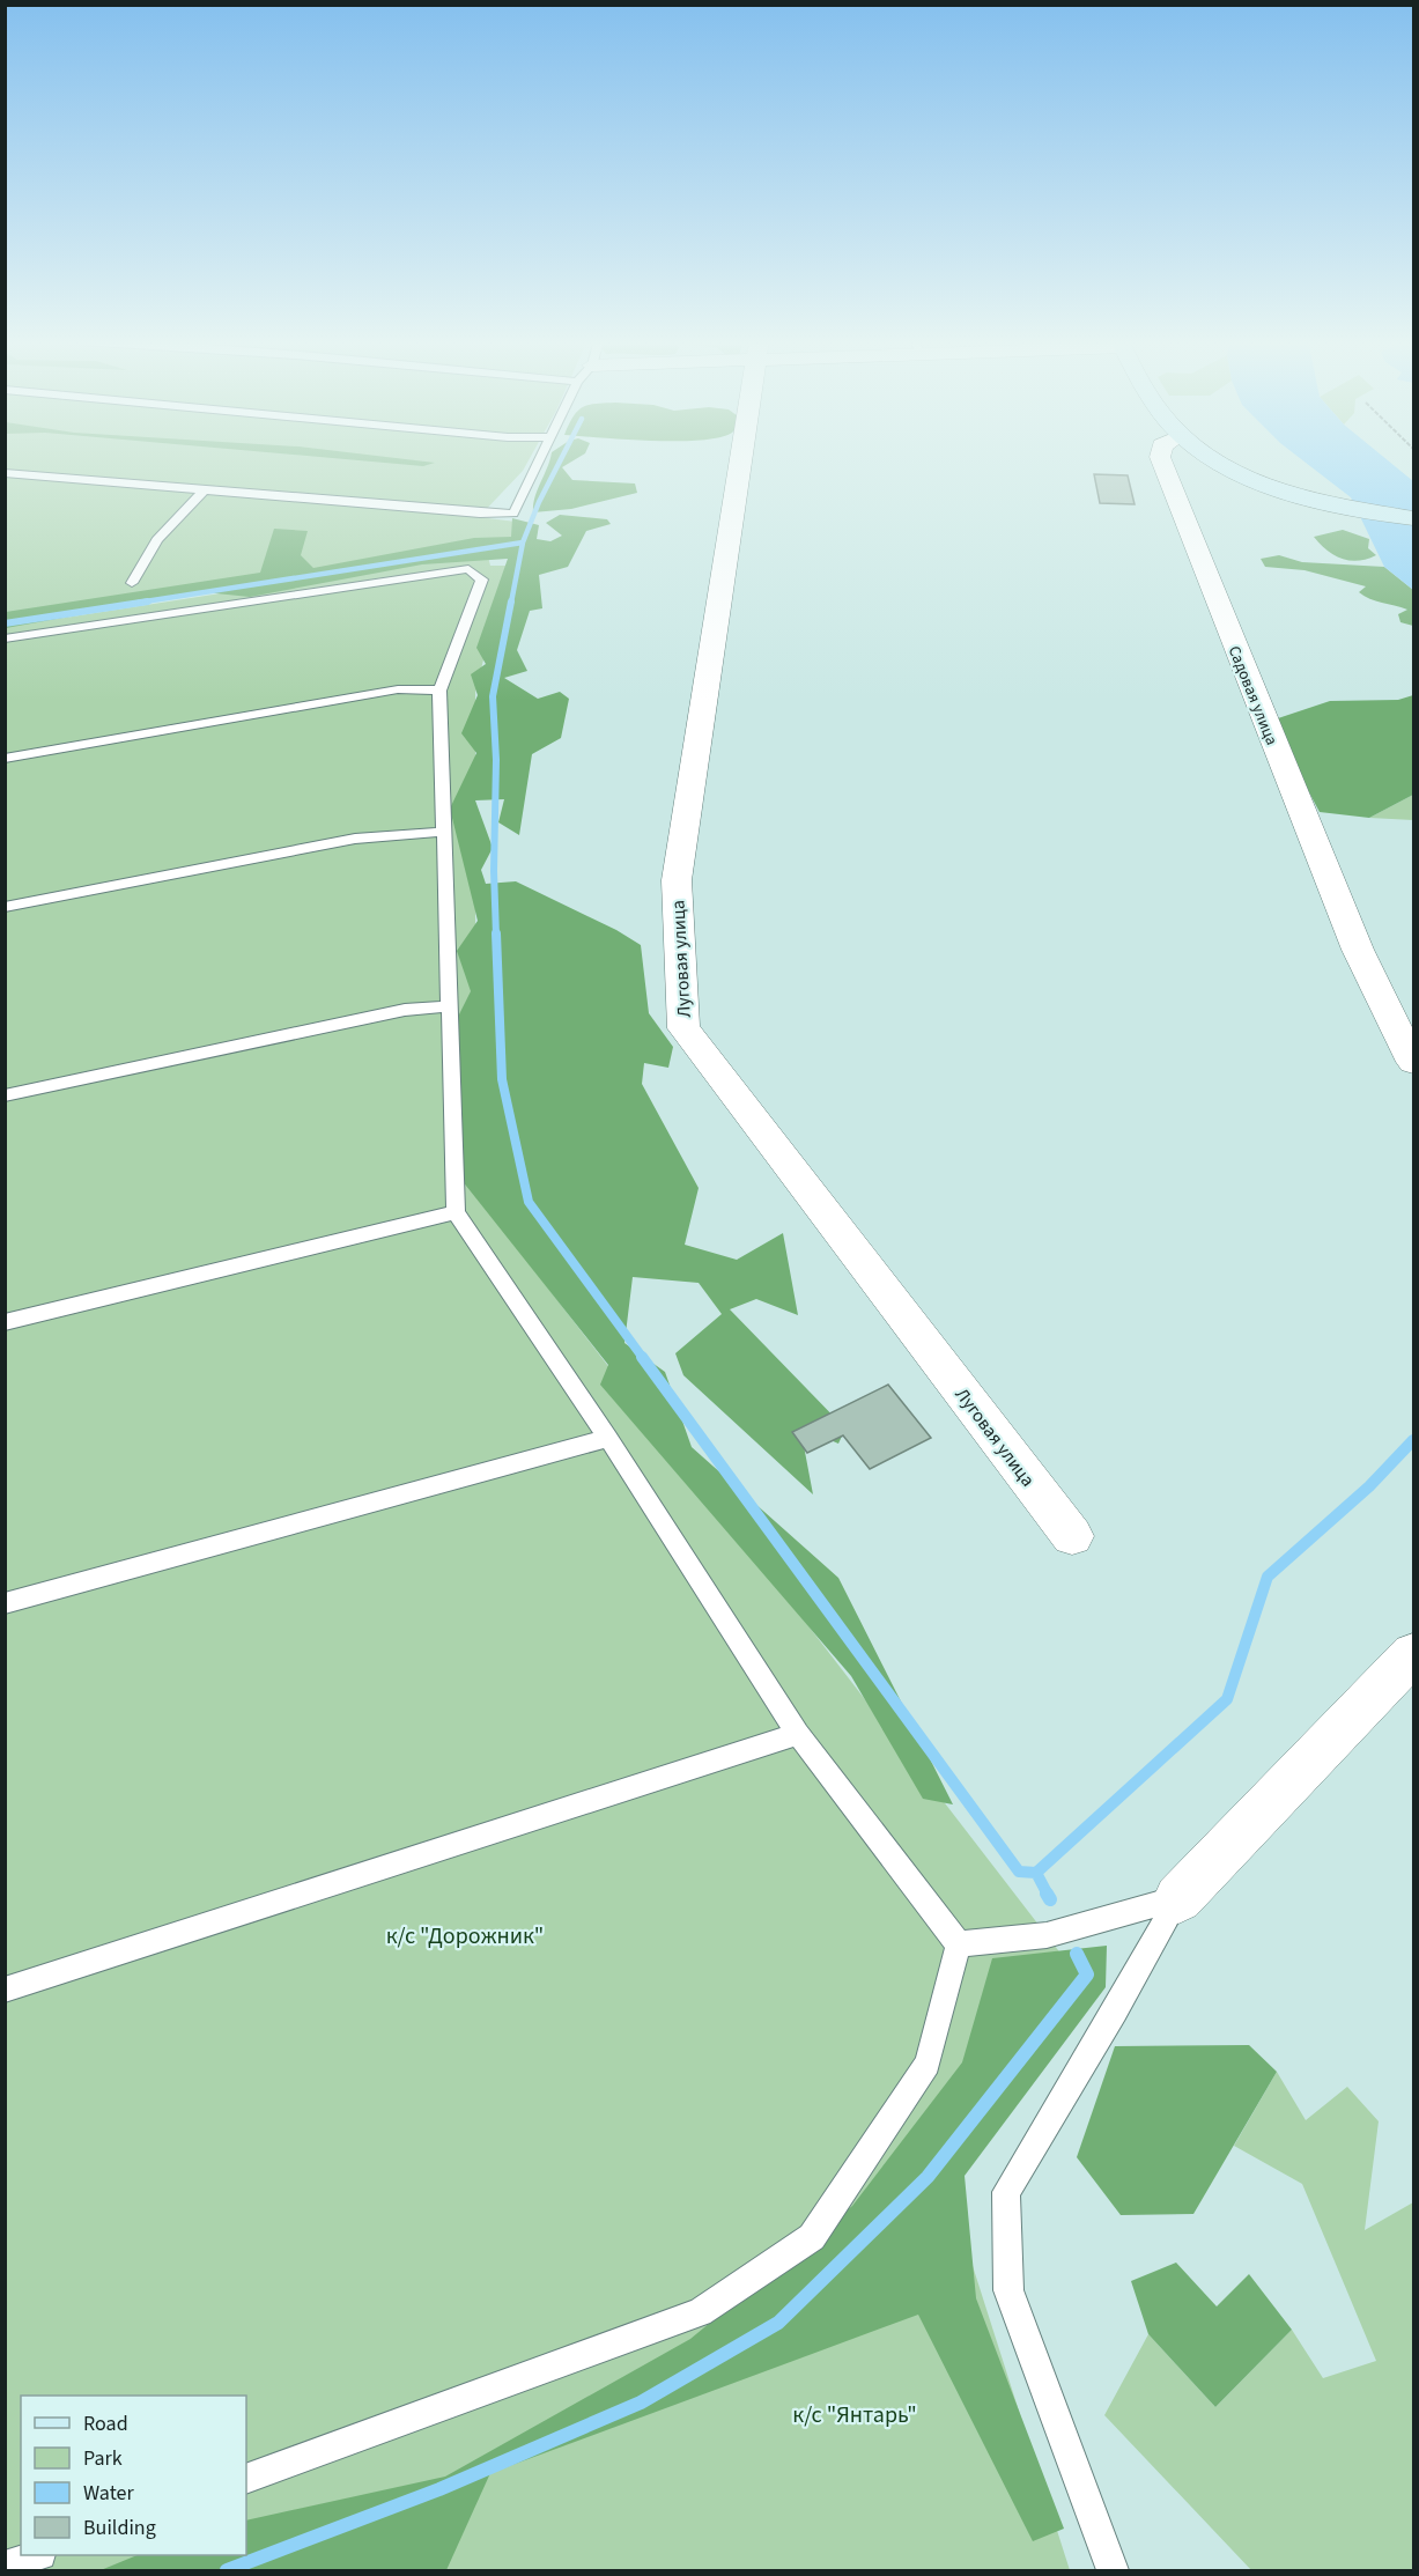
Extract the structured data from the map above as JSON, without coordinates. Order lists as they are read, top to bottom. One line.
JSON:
{"streets":{"street":["Садовая улица","Луговая улица"]},"parks":["к/с \"Дорожник\"","к/с \"Янтарь\""],"legend":["Road","Park","Water","Building"]}
